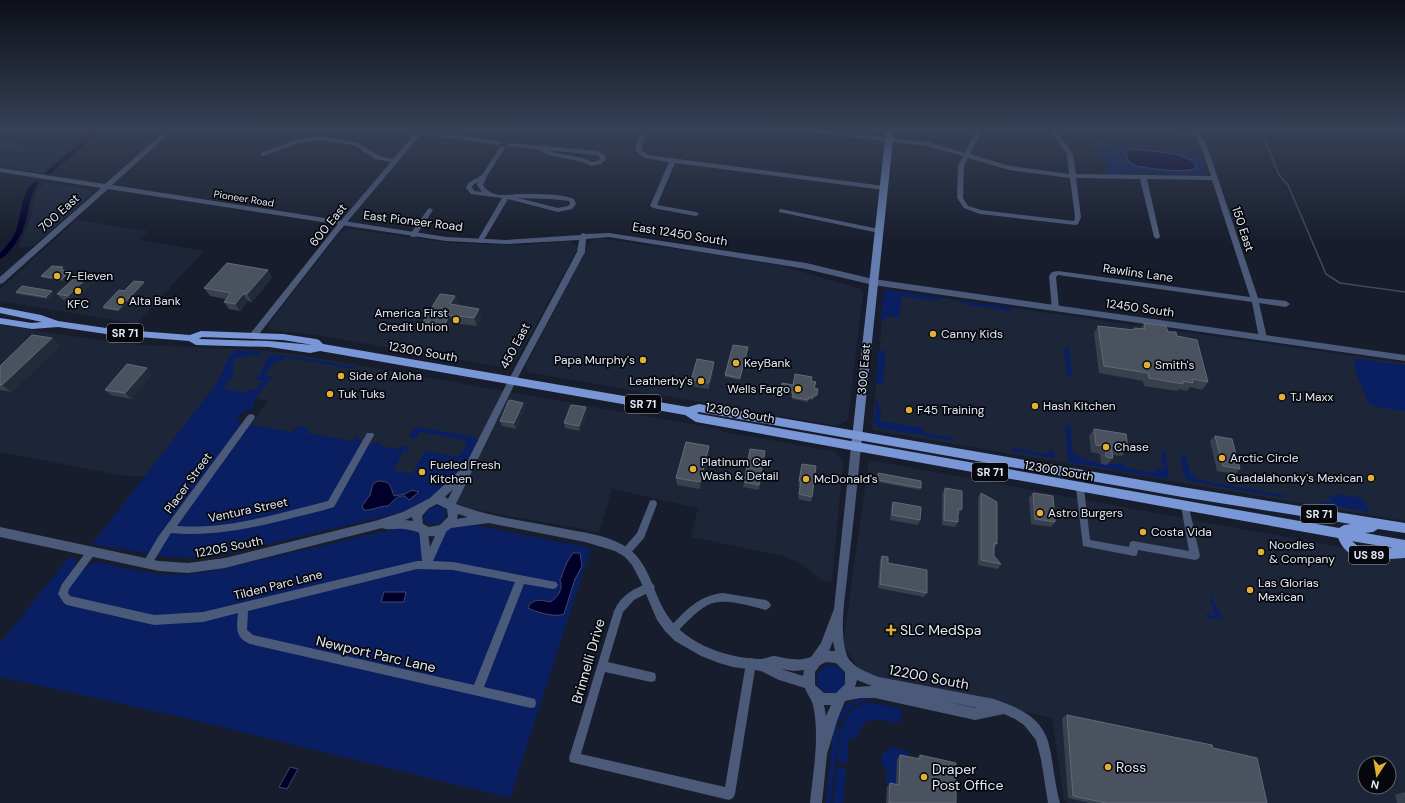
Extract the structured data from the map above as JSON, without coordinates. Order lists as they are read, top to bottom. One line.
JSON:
{"streets":{"main road":["SR 71","12300 South","300 East","US 89"],"street":["Pioneer Road","700 East","East Pioneer Road","600 East","150 East","East 12450 South","Rawlins Lane","12450 South","450 East","Placer Street","Ventura Street","12205 South","Tilden Parc Lane","Newport Parc Lane","Brinnelli Drive","12200 South"]},"crossings":[["Pioneer Road","700 East"],["Pioneer Road","East Pioneer Road"],["Pioneer Road","600 East"],["East Pioneer Road","600 East"],["East Pioneer Road","East 12450 South"],["600 East","12300 South"],["150 East","Rawlins Lane"],["150 East","12450 South"],["East 12450 South","12450 South"],["East 12450 South","450 East"],["East 12450 South","300 East"],["Rawlins Lane","12450 South"],["12450 South","300 East"],["450 East","12300 South"],["450 East","12205 South"],["12300 South","300 East"],["12300 South","US 89"],["300 East","12200 South"],["Placer Street","Ventura Street"],["Placer Street","12205 South"],["12205 South","Tilden Parc Lane"],["Tilden Parc Lane","Newport Parc Lane"]],"places":{"other":["7-Eleven","KFC","Alta Bank","America First Credit Union","Canny Kids","Papa Murphy's","KeyBank","Smith's","Side of Aloha","Leatherby's","Wells Fargo","Tuk Tuks","TJ Maxx","Hash Kitchen","F45 Training","Chase","Arctic Circle","Platinum Car Wash & Detail","Fueled Fresh Kitchen","Guadalahonky's Mexican","McDonald's","Astro Burgers","Costa Vida","Noodles & Company","Las Glorias Mexican","Ross","Draper Post Office"],"health":["SLC MedSpa"]},"north":"bottom"}
